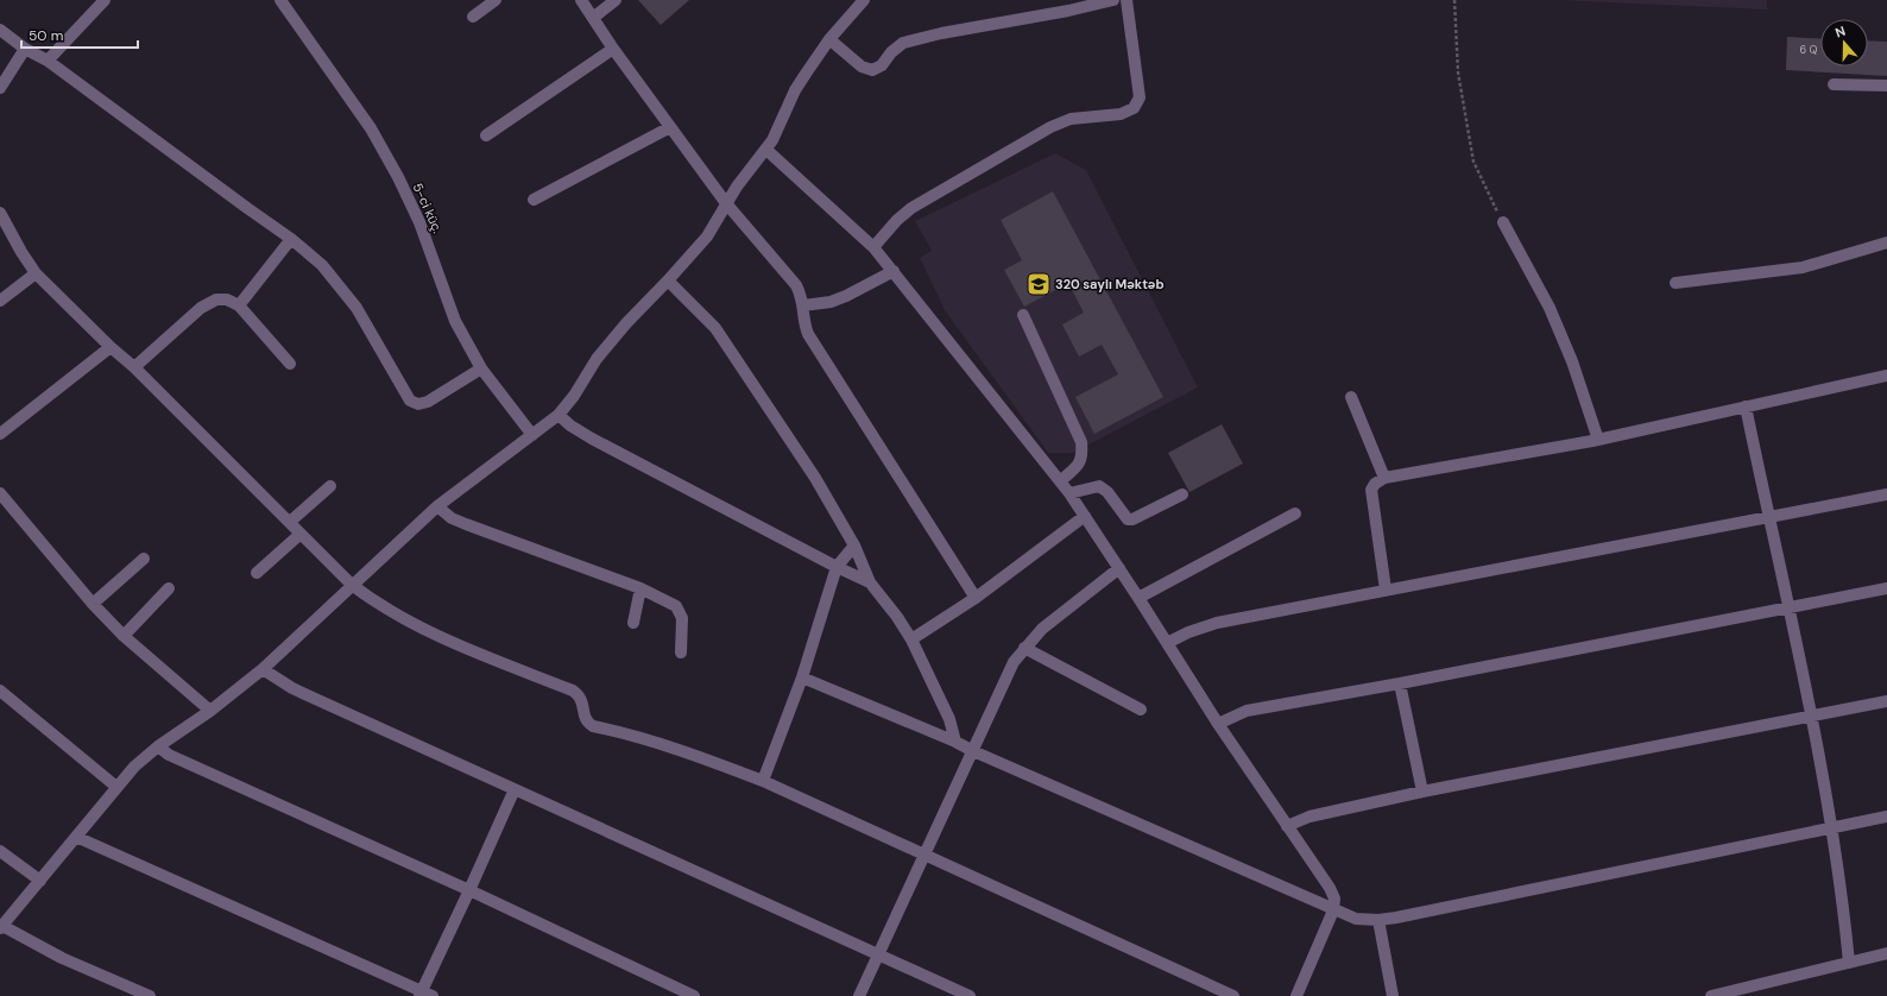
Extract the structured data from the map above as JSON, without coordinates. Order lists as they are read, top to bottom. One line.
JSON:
{"streets":{"street":["5-ci küç."]},"places":{"school or university":["320 saylı Məktəb"]},"house_numbers":["6 Q"],"scale_bar":"50 m","north":"top"}
